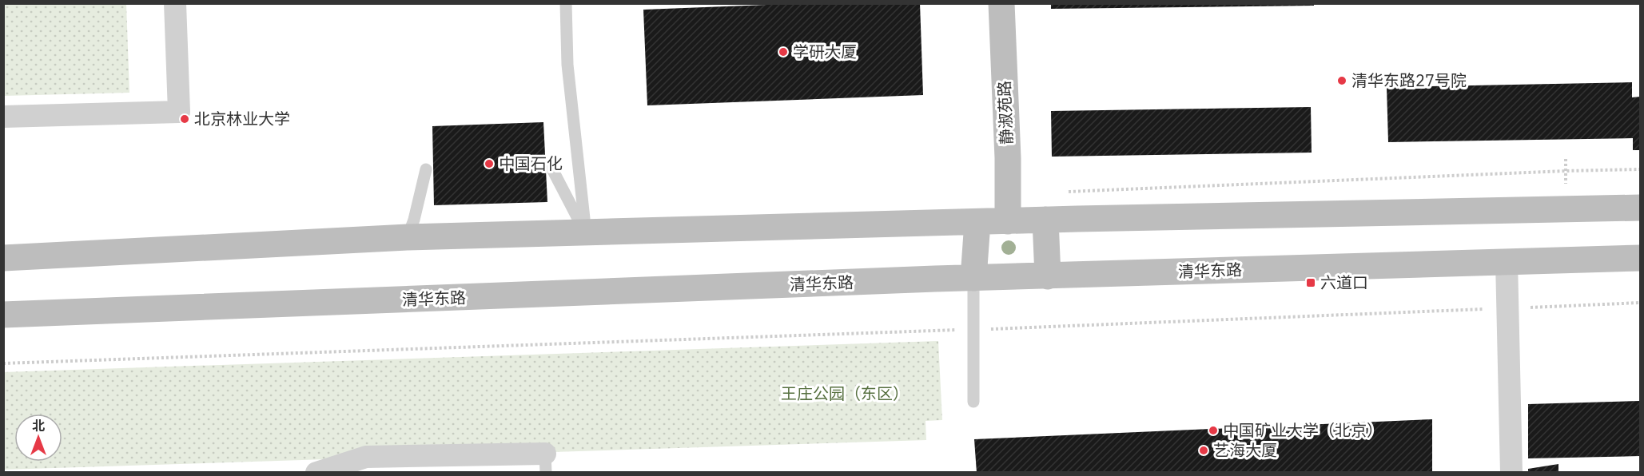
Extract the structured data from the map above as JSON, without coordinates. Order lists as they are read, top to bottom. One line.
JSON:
{"streets":{"main road":["静淑苑路","清华东路"]},"parks":["王庄公园（东区）"],"places":{"other":["学研大厦","清华东路27号院","北京林业大学","中国石化","中国矿业大学（北京）","艺海大厦"],"transit":["六道口"]},"north":"top"}
